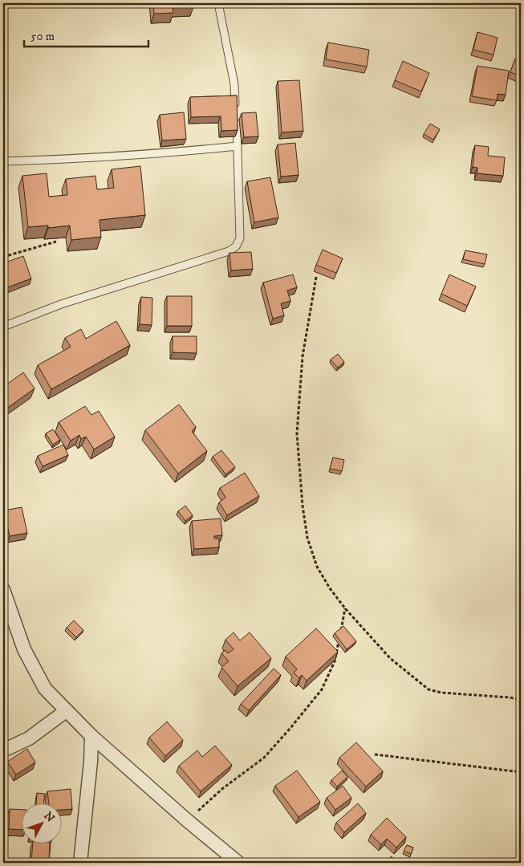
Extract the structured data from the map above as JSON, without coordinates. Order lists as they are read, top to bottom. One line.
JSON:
{"scale_bar":"50 m","north":"top right"}
